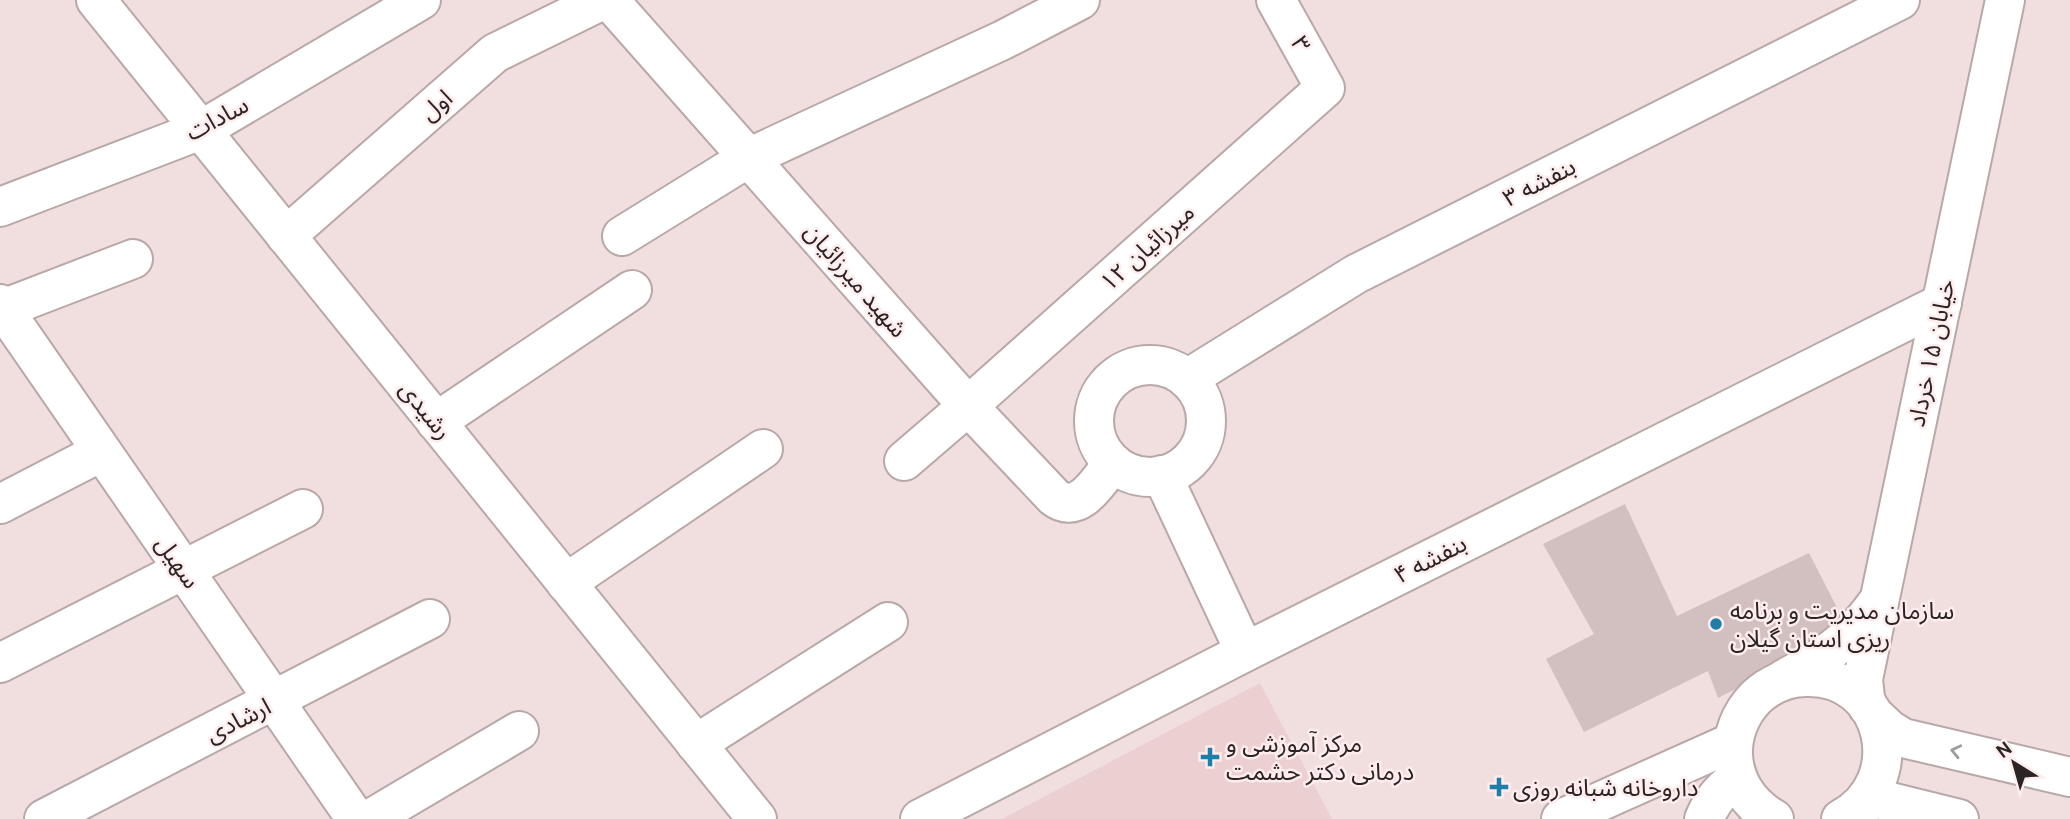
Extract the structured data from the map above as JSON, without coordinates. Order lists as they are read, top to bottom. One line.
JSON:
{"streets":{"street":["۳","اول","سادات","بنفشه ۳","میرزائیان ۱۲","شهید میرزائیان","خیابان ۱۵ خرداد","رشیدی","بنفشه ۴","سهیل","ارشادی"]},"crossings":[["۳","میرزائیان ۱۲"],["اول","رشیدی"],["سادات","رشیدی"],["بنفشه ۳","شهید میرزائیان"],["میرزائیان ۱۲","شهید میرزائیان"],["خیابان ۱۵ خرداد","بنفشه ۴"],["سهیل","ارشادی"]],"places":{"other":["سازمان مدیریت و برنامه ریزی استان گیلان"],"health":["مرکز آموزشی و ‌درمانی دکتر حشمت","داروخانه شبانه روزی"]},"north":"top left"}
